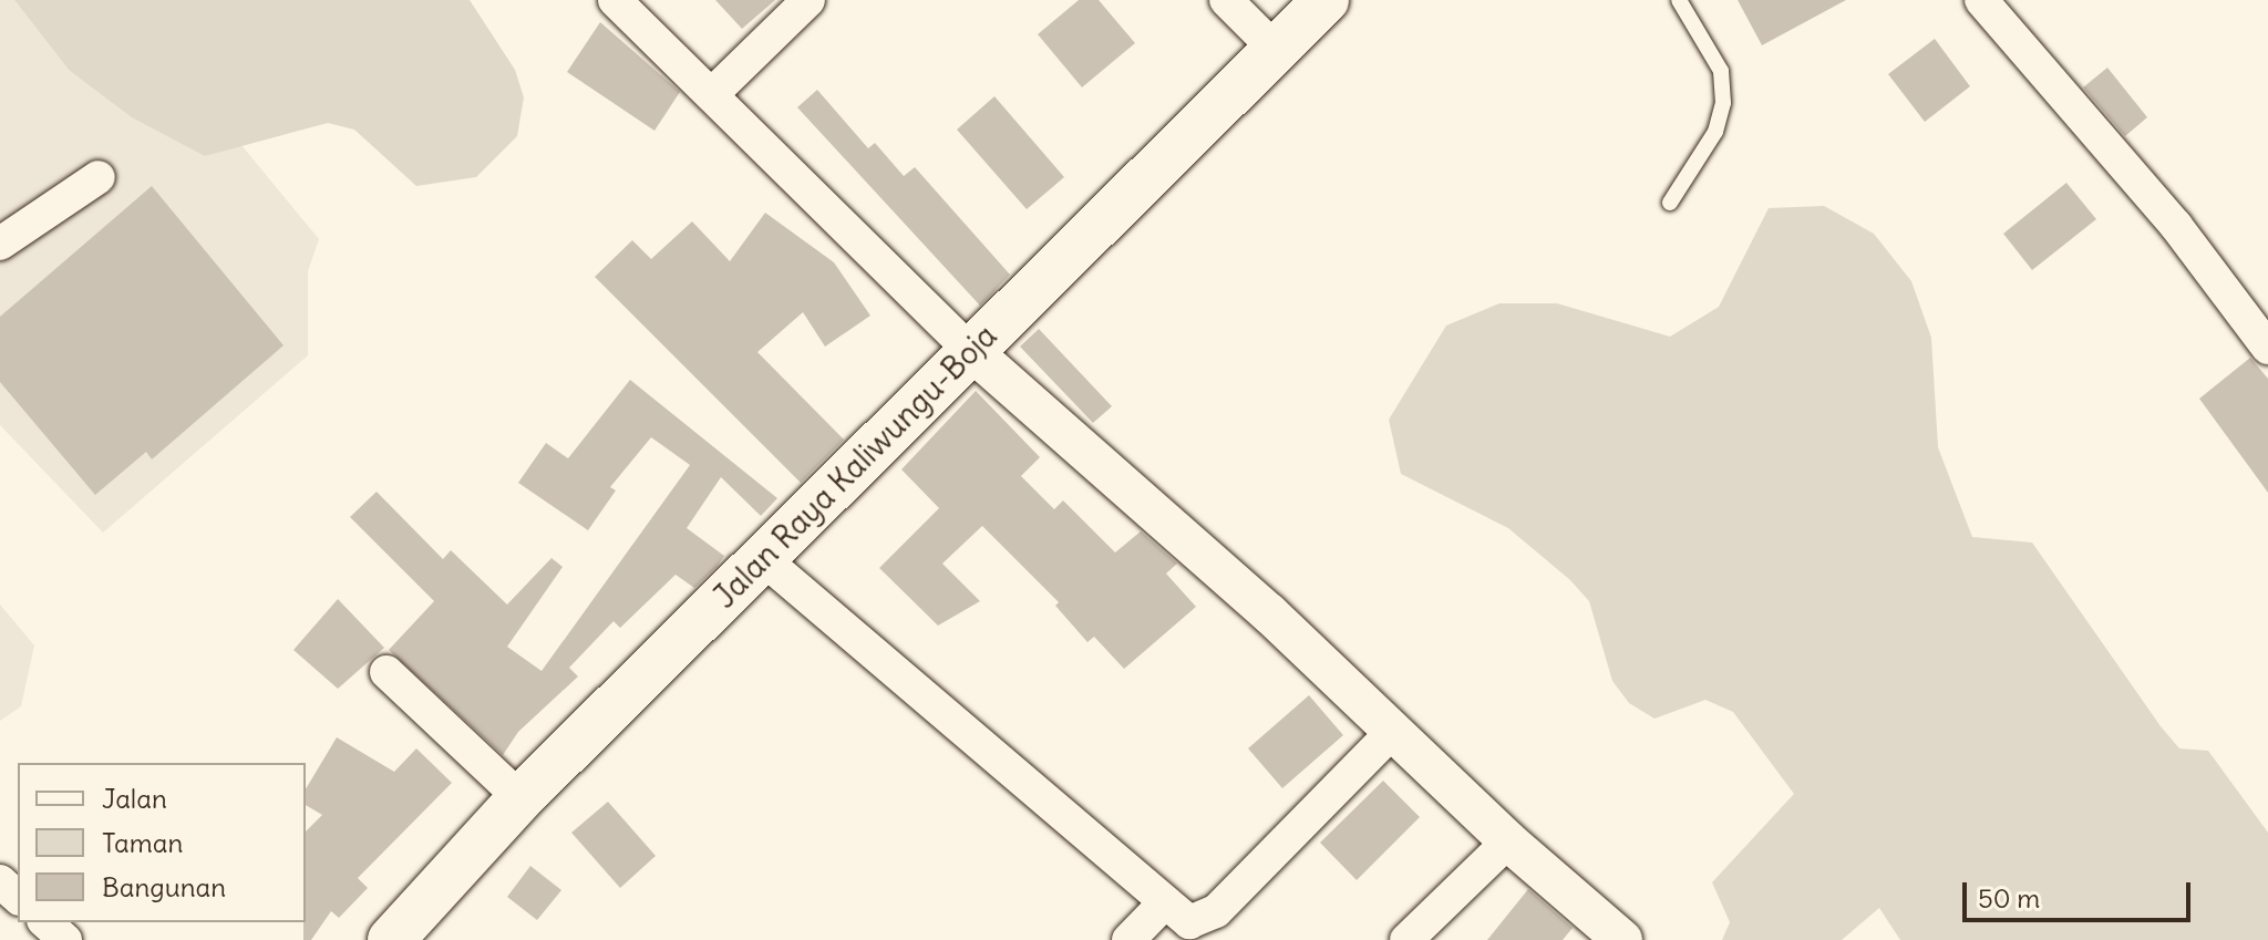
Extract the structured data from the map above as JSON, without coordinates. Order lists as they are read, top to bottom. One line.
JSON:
{"streets":{"main road":["Jalan Raya Kaliwungu-Boja"]},"legend":["Jalan","Taman","Bangunan"],"scale_bar":"50 m"}
